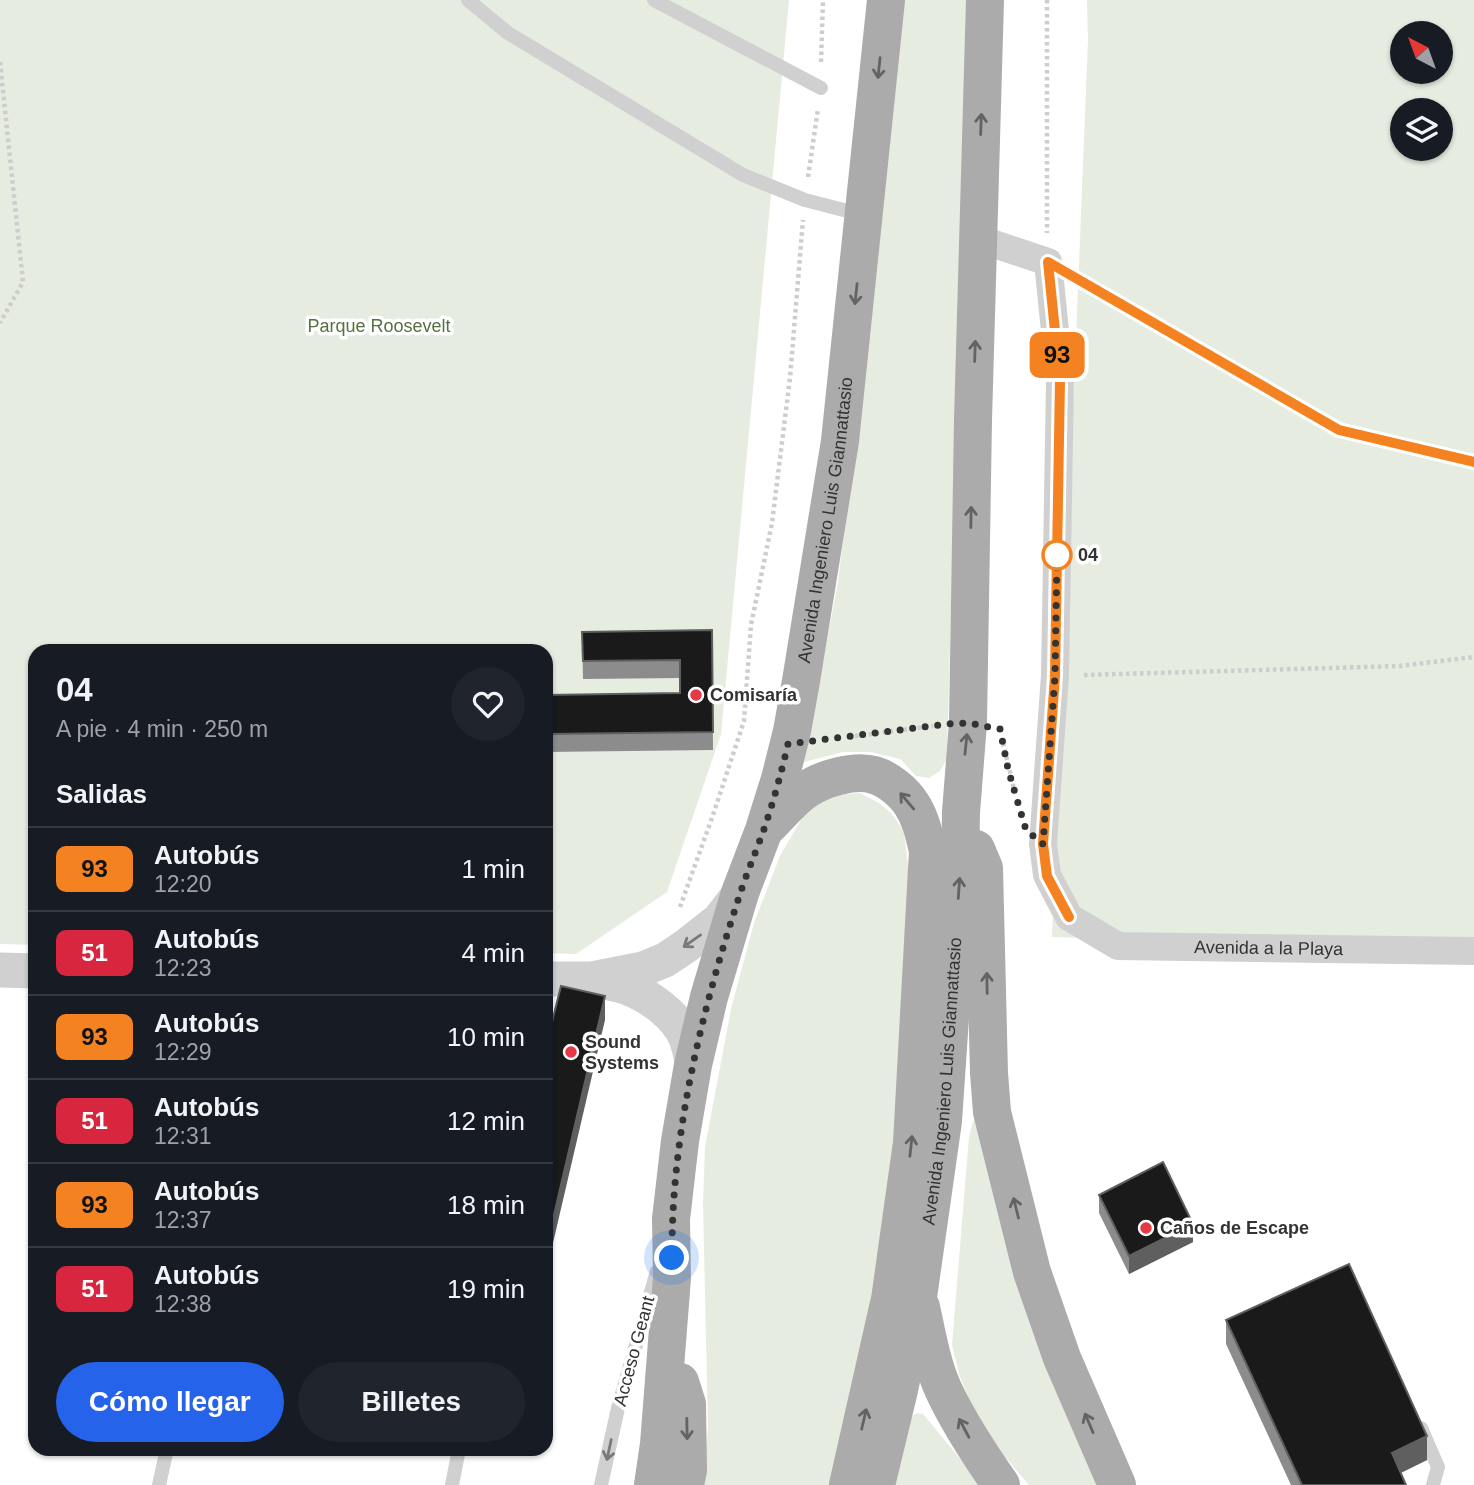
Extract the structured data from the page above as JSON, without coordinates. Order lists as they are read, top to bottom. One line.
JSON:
{"streets":{"main road":["Avenida Ingeniero Luis Giannattasio"],"street":["Avenida a la Playa"],"lane":["Acceso Geant"]},"crossings":[["Avenida Ingeniero Luis Giannattasio","Acceso Geant"]],"one_way":["Acceso Geant"],"parks":["Parque Roosevelt"],"places":["04","Comisaría","Sound Systems","Caños de Escape"],"lines":["bus line 93"],"north":"top left","page":{"on_map":"93","heading":[["04","A pie · 4 min · 250 m"],"Salidas"],"list":[{"mark":"93","name":"Autobús","note":"12:20","value":"1 min"},{"mark":"51","name":"Autobús","note":"12:23","value":"4 min"},{"mark":"93","name":"Autobús","note":"12:29","value":"10 min"},{"mark":"51","name":"Autobús","note":"12:31","value":"12 min"},{"mark":"93","name":"Autobús","note":"12:37","value":"18 min"},{"mark":"51","name":"Autobús","note":"12:38","value":"19 min"}],"buttons":["Cómo llegar","Billetes"]}}
